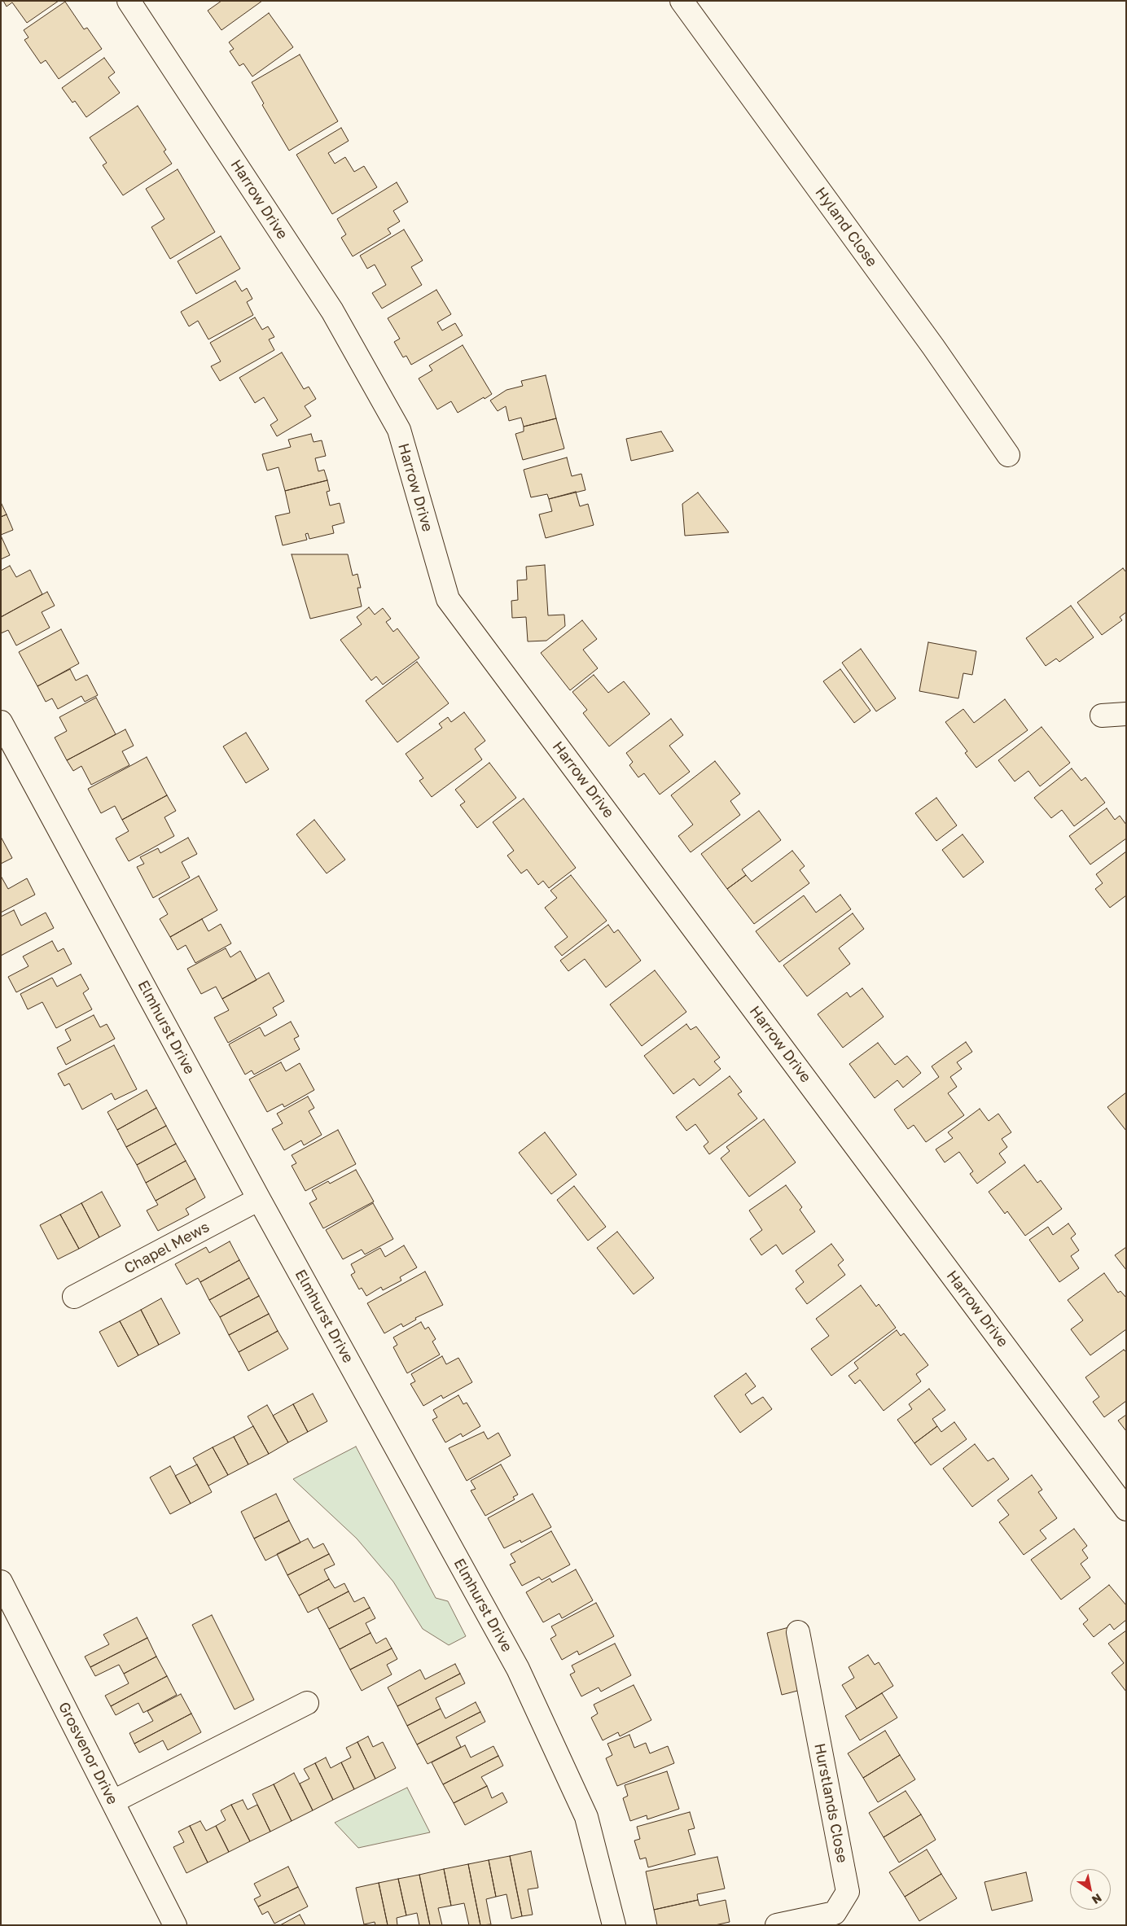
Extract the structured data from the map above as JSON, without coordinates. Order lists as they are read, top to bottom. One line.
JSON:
{"streets":{"street":["Harrow Drive","Hyland Close","Elmhurst Drive","Chapel Mews","Grosvenor Drive","Hurstlands Close"]},"crossings":[["Elmhurst Drive","Chapel Mews"]],"north":"bottom right"}
